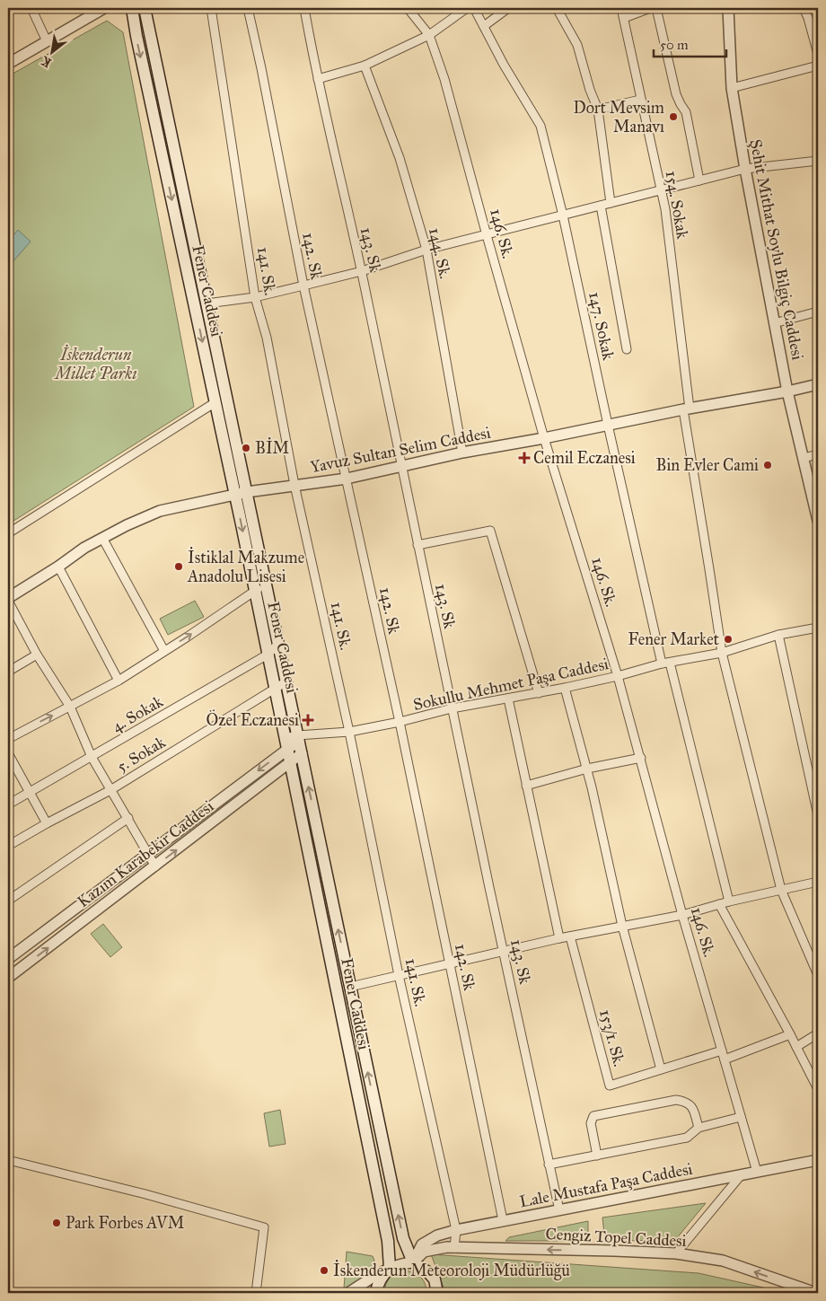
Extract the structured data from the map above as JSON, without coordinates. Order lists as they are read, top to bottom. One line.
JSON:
{"streets":{"main road":["Fener Caddesi"],"street":["154. Sokak","146. Sk.","143. Sk","Şehit Mithat Soylu Bilgiç Caddesi","144. Sk.","142. Sk","141. Sk.","147. Sokak","Yavuz Sultan Selim Caddesi","Sokullu Mehmet Paşa Caddesi","4. Sokak","5. Sokak","Kazım Karabekir Caddesi","153/1. Sk.","Lale Mustafa Paşa Caddesi","Cengiz Topel Caddesi"]},"crossings":[["154. Sokak","Yavuz Sultan Selim Caddesi"],["154. Sokak","Sokullu Mehmet Paşa Caddesi"],["146. Sk.","Yavuz Sultan Selim Caddesi"],["146. Sk.","Sokullu Mehmet Paşa Caddesi"],["146. Sk.","153/1. Sk."],["146. Sk.","Lale Mustafa Paşa Caddesi"],["143. Sk","Yavuz Sultan Selim Caddesi"],["143. Sk","Sokullu Mehmet Paşa Caddesi"],["143. Sk","Lale Mustafa Paşa Caddesi"],["Şehit Mithat Soylu Bilgiç Caddesi","Yavuz Sultan Selim Caddesi"],["144. Sk.","Yavuz Sultan Selim Caddesi"],["142. Sk","Yavuz Sultan Selim Caddesi"],["142. Sk","Sokullu Mehmet Paşa Caddesi"],["142. Sk","Lale Mustafa Paşa Caddesi"],["141. Sk.","Yavuz Sultan Selim Caddesi"],["141. Sk.","Sokullu Mehmet Paşa Caddesi"],["141. Sk.","Lale Mustafa Paşa Caddesi"],["141. Sk.","Cengiz Topel Caddesi"],["Fener Caddesi","Yavuz Sultan Selim Caddesi"],["Fener Caddesi","Sokullu Mehmet Paşa Caddesi"],["Fener Caddesi","4. Sokak"],["Fener Caddesi","5. Sokak"],["Fener Caddesi","Kazım Karabekir Caddesi"],["Fener Caddesi","Lale Mustafa Paşa Caddesi"],["Fener Caddesi","Cengiz Topel Caddesi"],["147. Sokak","Yavuz Sultan Selim Caddesi"],["147. Sokak","Sokullu Mehmet Paşa Caddesi"],["Sokullu Mehmet Paşa Caddesi","Kazım Karabekir Caddesi"],["Lale Mustafa Paşa Caddesi","Cengiz Topel Caddesi"]],"one_way":["Cengiz Topel Caddesi"],"parks":["İskenderun Millet Parkı"],"places":{"other":["Dort Mevsim Manavı","BİM","Bin Evler Cami","İstiklal Makzume Anadolu Lisesi","Fener Market","Park Forbes AVM","İskenderun Meteoroloji Müdürlüğü"],"health":["Cemil Eczanesi","Özel Eczanesi"]},"scale_bar":"50 m","north":"bottom left"}
